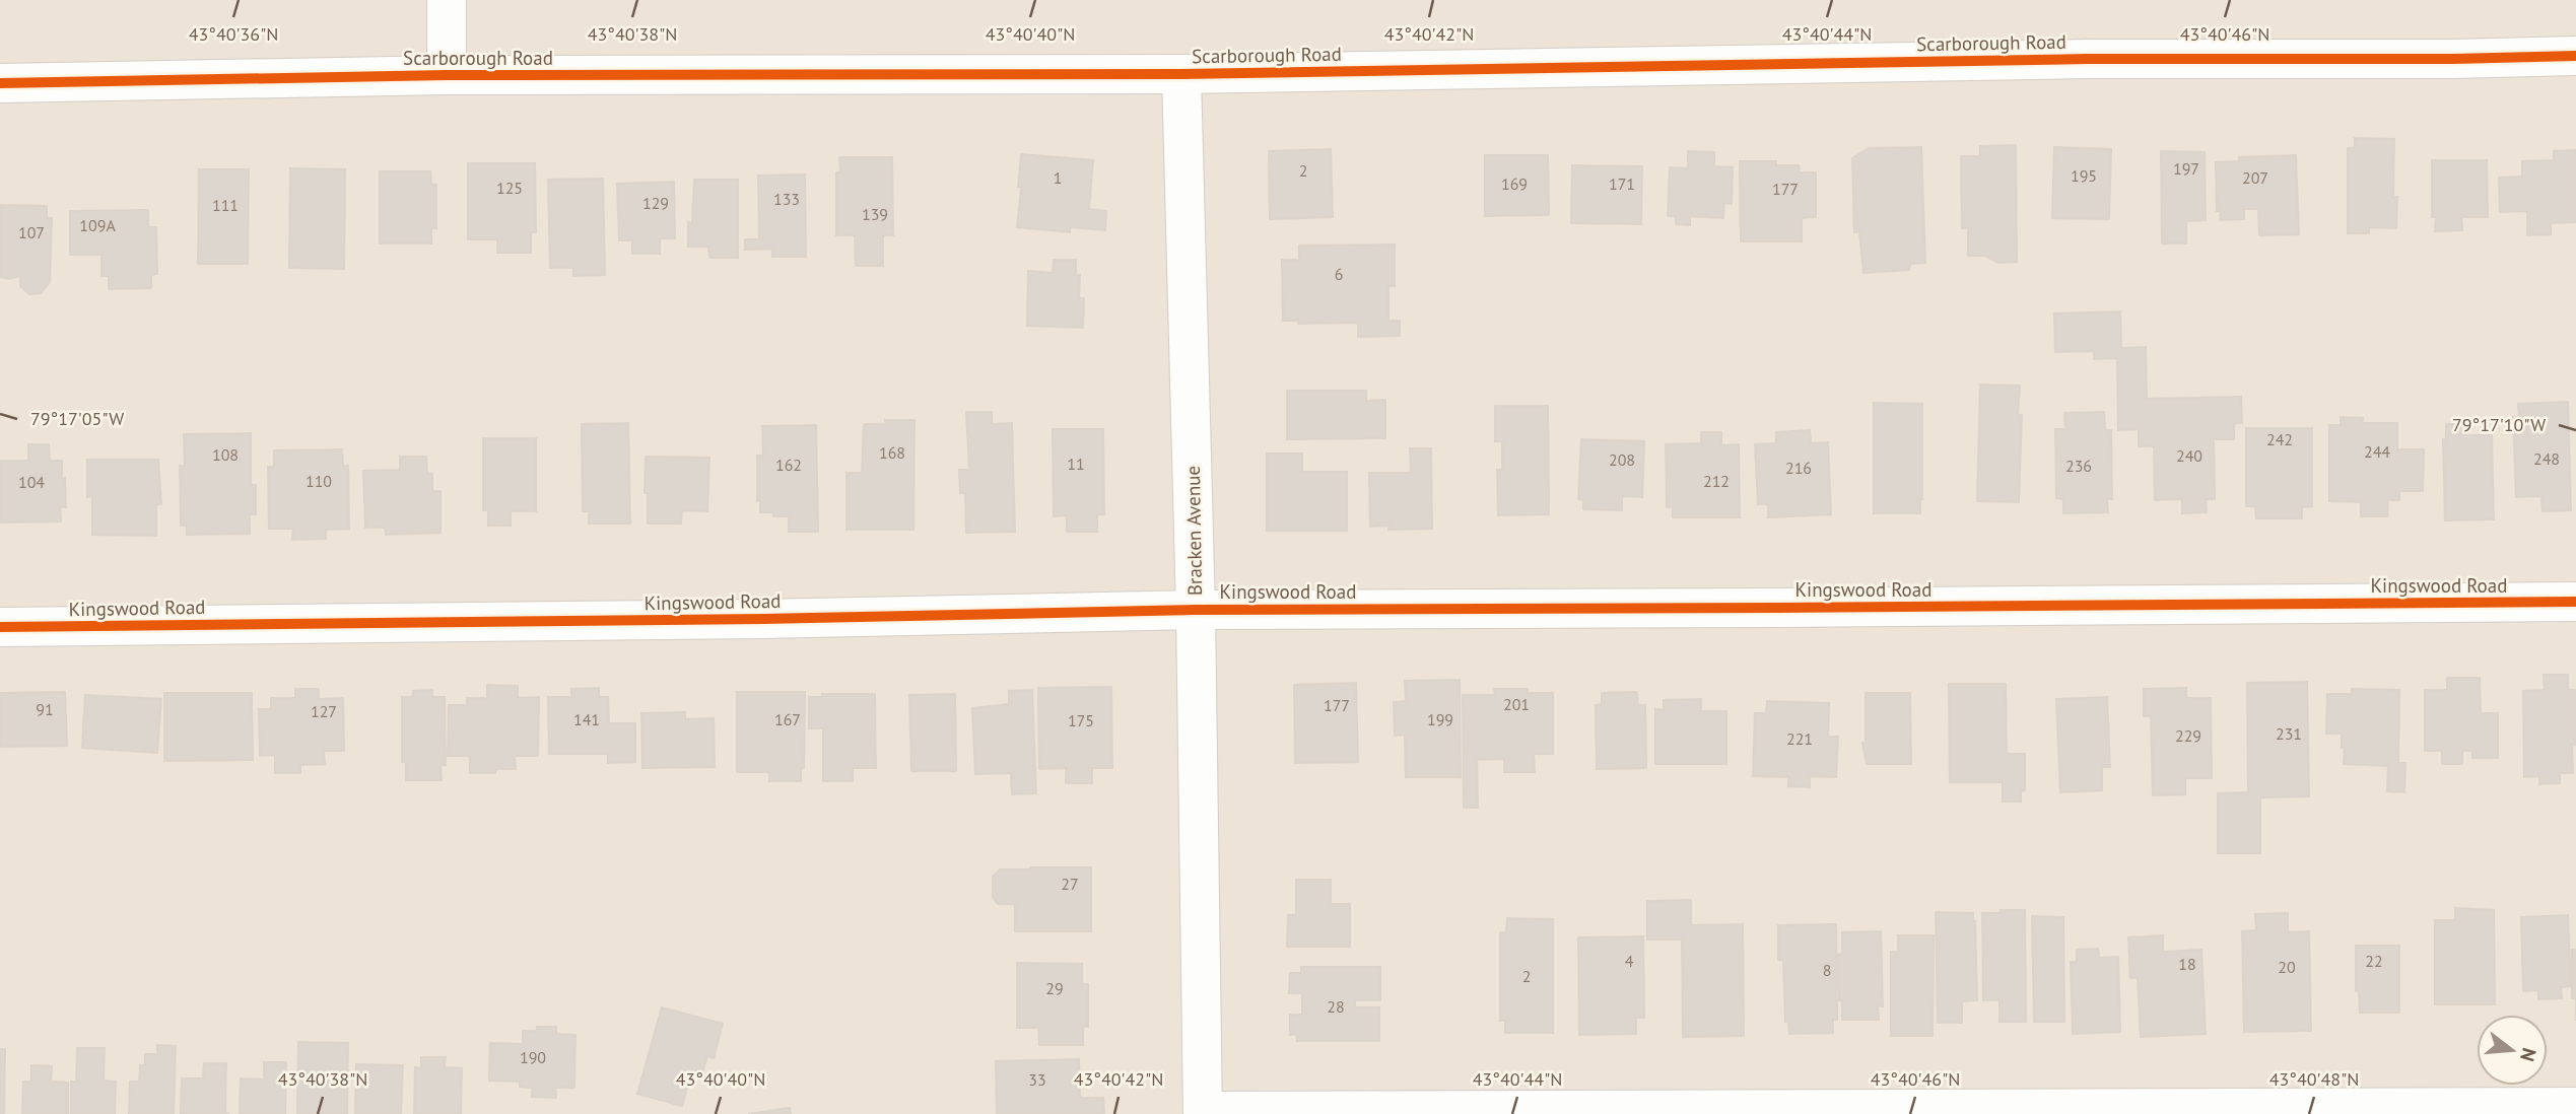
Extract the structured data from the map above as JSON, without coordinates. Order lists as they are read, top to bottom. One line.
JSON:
{"streets":{"street":["Scarborough Road","Bracken Avenue","Kingswood Road"]},"crossings":[["Scarborough Road","Bracken Avenue"],["Bracken Avenue","Kingswood Road"]],"house_numbers":["197","2","195","1","207","169","171","125","177","133","129","111","139","109A","107","6","242","244","168","108","240","248","208","11","162","236","216","110","212","104","201","177","91","127","141","167","199","175","231","229","221","27","4","22","18","20","8","2","29","28","190","33"],"north":"right","coordinates":["43°40'36\"N","43°40'38\"N","43°40'40\"N","43°40'42\"N","43°40'44\"N","43°40'46\"N","79°17'05\"W","79°17'10\"W","43°40'48\"N"]}
